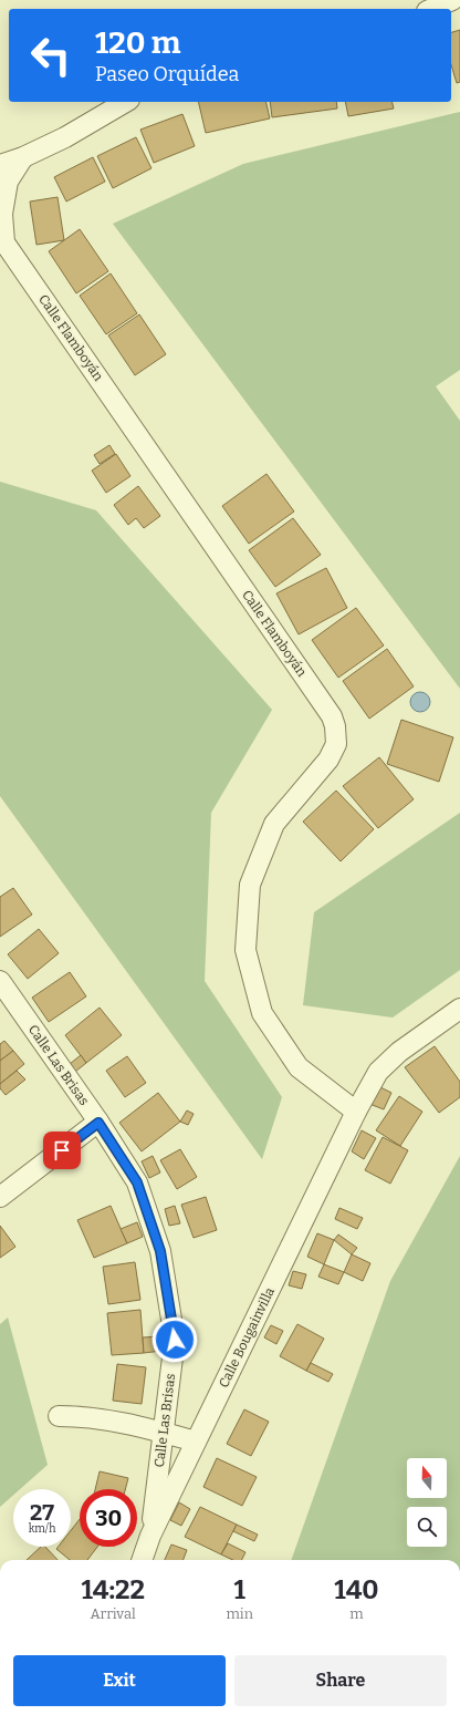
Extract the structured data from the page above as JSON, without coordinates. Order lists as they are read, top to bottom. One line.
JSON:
{"streets":{"street":["Calle Flamboyán","Calle Las Brisas","Calle Bougainvilla"]},"crossings":[["Calle Flamboyán","Calle Bougainvilla"],["Calle Las Brisas","Calle Bougainvilla"]],"north":"top","page":{"turn":["120 m","Paseo Orquídea"],"speed":"27 km/h","limit":"30","eta":["14:22","Arrival","1","min","140","m"],"buttons":["Exit","Share"]}}
